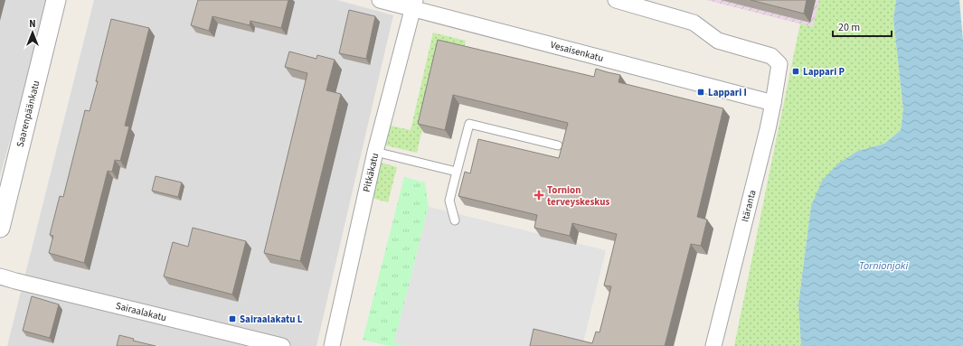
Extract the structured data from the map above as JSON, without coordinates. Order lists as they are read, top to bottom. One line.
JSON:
{"streets":{"street":["Vesaisenkatu","Saarenpäänkatu","Pitkäkatu","Itäranta","Sairaalakatu"]},"crossings":[["Vesaisenkatu","Pitkäkatu"],["Vesaisenkatu","Itäranta"]],"water":["Tornionjoki"],"places":{"transit":["Lappari P","Lappari I","Sairaalakatu L"],"health":["Tornion terveyskeskus"]},"scale_bar":"20 m","north":"top"}
